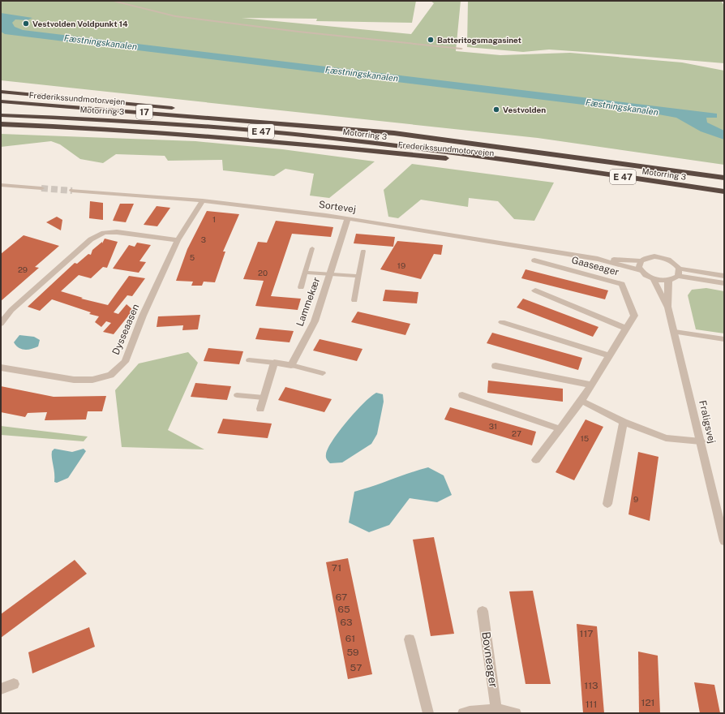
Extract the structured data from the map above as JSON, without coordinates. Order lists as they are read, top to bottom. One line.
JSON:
{"streets":{"highway":["Frederikssundmotorvejen","Motorring 3","17","E 47"],"street":["Sortevej","Gaaseager","Lammekær","Dysseaasen","Fraligsvej","Bovneager"]},"crossings":[["Frederikssundmotorvejen","Motorring 3"],["Frederikssundmotorvejen","E 47"],["Motorring 3","E 47"],["Sortevej","Lammekær"],["Sortevej","Dysseaasen"],["Sortevej","Fraligsvej"]],"water":["Fæstningskanalen"],"places":["Vestvolden Voldpunkt 14","Batteritogsmagasinet","Vestvolden"],"house_numbers":["1","3","5","19","29","20","31","27","15","9","71","67","65","63","117","61","59","57","113","121","111"]}
